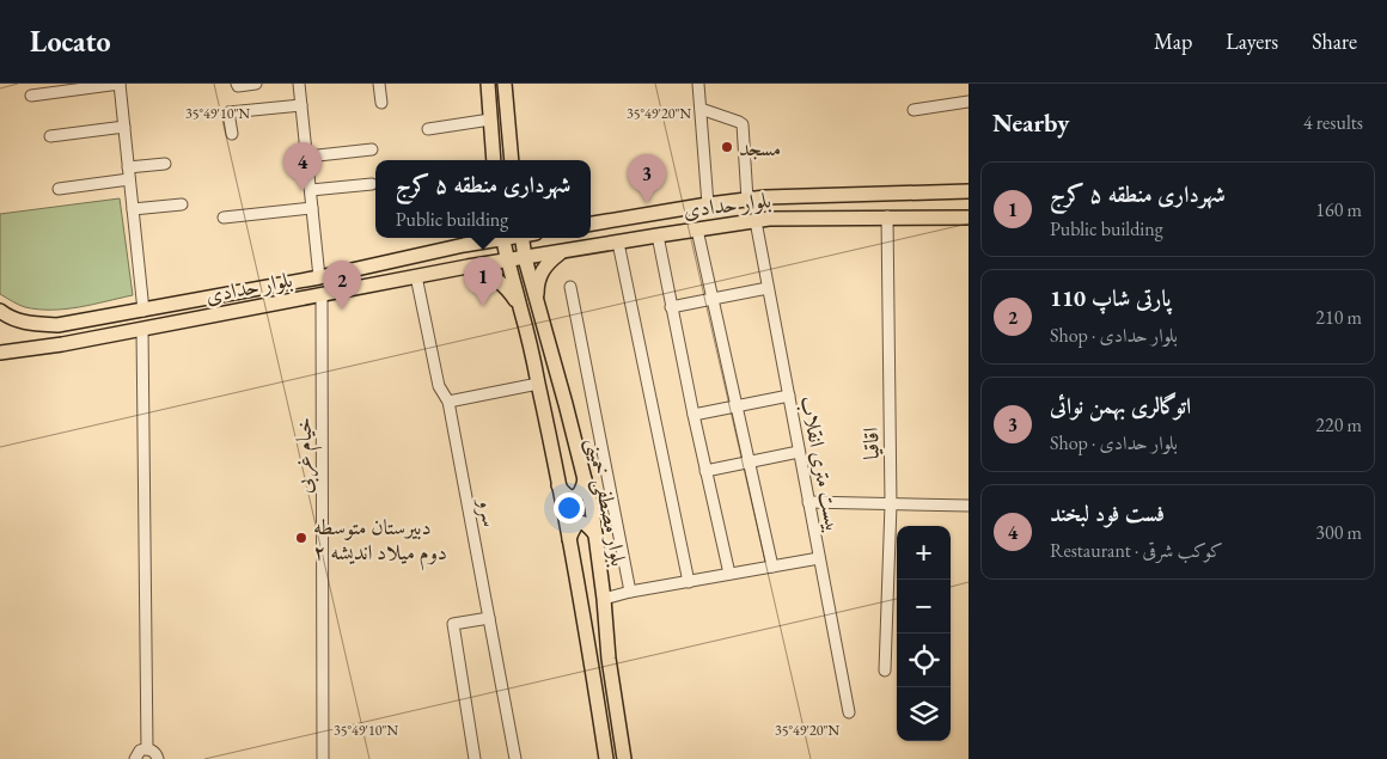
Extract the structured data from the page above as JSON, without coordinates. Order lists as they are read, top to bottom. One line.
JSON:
{"streets":{"main road":["بلوار حدادی","بلوار مصطفی خمینی"],"street":["اقاقیا","خیام غربی","بیست متری انقلاب","سرو"]},"crossings":[["بلوار حدادی","اقاقیا"],["بلوار حدادی","خیام غربی"],["بلوار حدادی","بیست متری انقلاب"],["بلوار حدادی","بلوار مصطفی خمینی"],["بلوار حدادی","سرو"]],"places":["مسجد","دبیرستان متوسطه دوم میلاد اندیشه ۲"],"page":{"header":"Locato","nav":["Map","Layers","Share"],"heading":["Nearby","4 results"],"pins":["4","3","1","2"],"popup":["شهرداری منطقه ۵ کرج","Public building"],"list":[{"mark":"1","name":"شهرداری منطقه ۵ کرج","note":"Public building","value":"160 m"},{"mark":"2","name":"پارتی شاپ 110","note":"Shop · بلوار حدادی","value":"210 m"},{"mark":"3","name":"اتوگالری بهمن نوائی","note":"Shop · بلوار حدادی","value":"220 m"},{"mark":"4","name":"فست فود لبخند","note":"Restaurant · کوکب شرقی","value":"300 m"}],"map_buttons":["+","−"]},"coordinates":["35°49'10\"N","35°49'20\"N"]}
